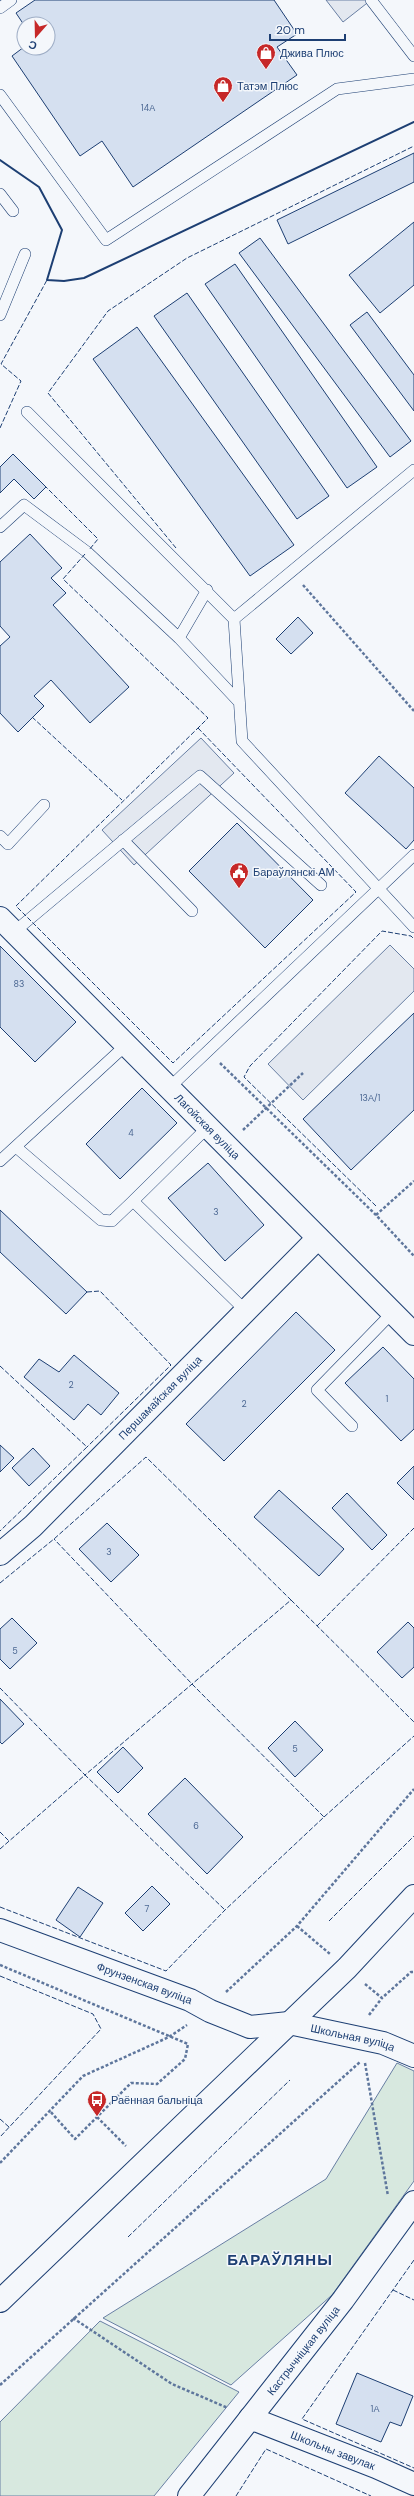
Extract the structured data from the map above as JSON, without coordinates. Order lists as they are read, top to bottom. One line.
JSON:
{"streets":{"street":["Лагойская вуліца","Першамайская вуліца","Фрунзенская вуліца","Школьная вуліца","Кастрычніцкая вуліца","Школьны завулак"]},"crossings":[["Лагойская вуліца","Першамайская вуліца"],["Фрунзенская вуліца","Школьная вуліца"],["Кастрычніцкая вуліца","Школьны завулак"]],"districts":["БАРАЎЛЯНЫ"],"places":{"shop":["Джива Плюс","Татэм Плюс"],"public building":["Бараўлянскі АМ"],"bus stop":["Раённая бальніца"]},"house_numbers":["14А","83","13А/1","4","3","2","1","2","3","5","5","6","7","1А"],"scale_bar":"20 m","north":"bottom"}
